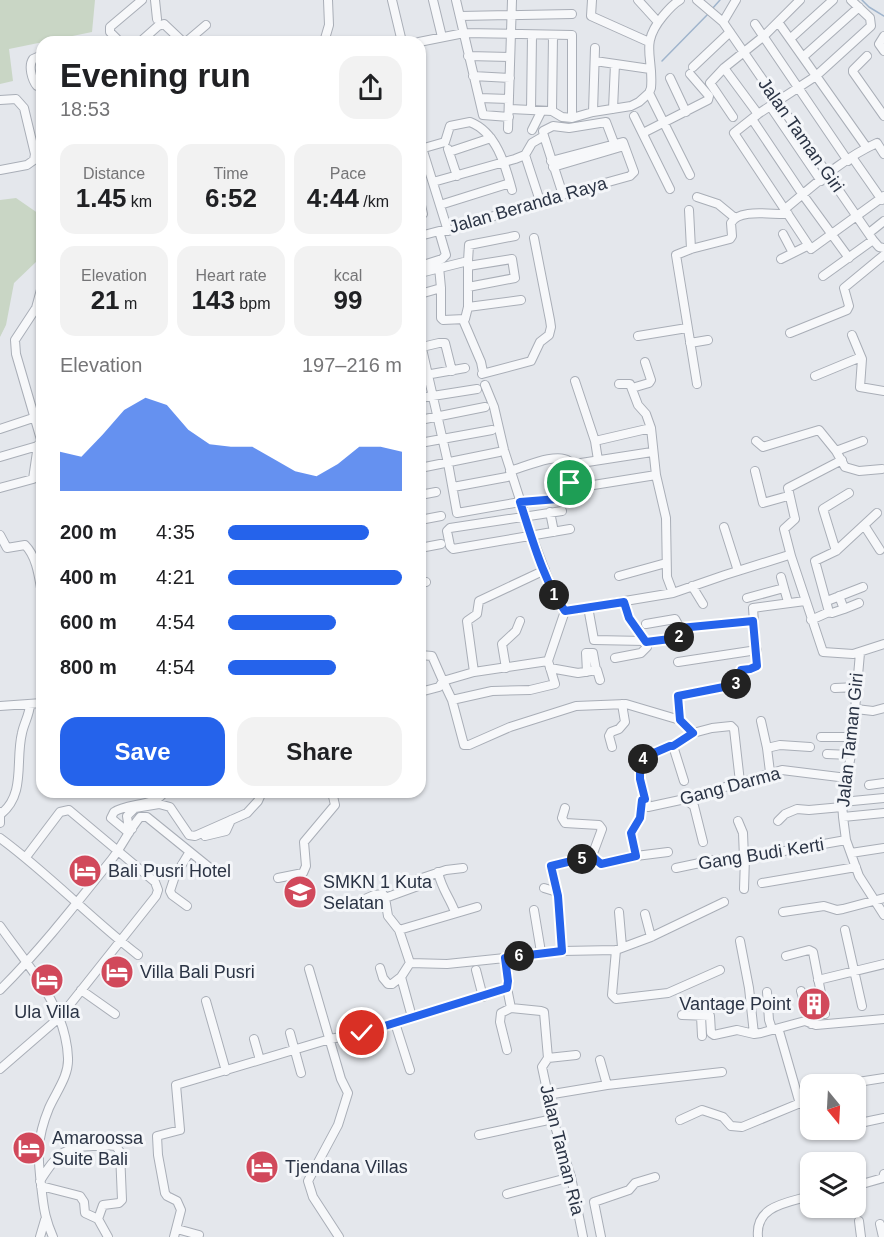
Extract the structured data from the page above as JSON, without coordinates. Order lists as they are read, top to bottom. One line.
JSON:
{"streets":{"street":["Jalan Taman Giri","Jalan Beranda Raya","Gang Darma","Gang Budi Kerti","Jalan Taman Ria"]},"crossings":[["Jalan Taman Giri","Gang Darma"],["Jalan Taman Giri","Gang Budi Kerti"]],"places":{"hotel":["Bali Pusri Hotel","Villa Bali Pusri","Ula Villa","Amaroossa Suite Bali","Tjendana Villas"],"school or university":["SMKN 1 Kuta Selatan"],"building":["Vantage Point"]},"north":"bottom","page":{"heading":["Evening run","18:53"],"stats":[["Distance","1.45 km"],["Time","6:52"],["Pace","4:44 /km"],["Elevation","21 m"],["Heart rate","143 bpm"],["kcal","99"]],"chart":["Elevation","197–216 m"],"list":[{"name":"200 m","note":"4:35"},{"name":"400 m","note":"4:21"},{"name":"600 m","note":"4:54"},{"name":"800 m","note":"4:54"}],"pins":["1","2","3","4","5","6"],"buttons":["Save","Share"]}}
